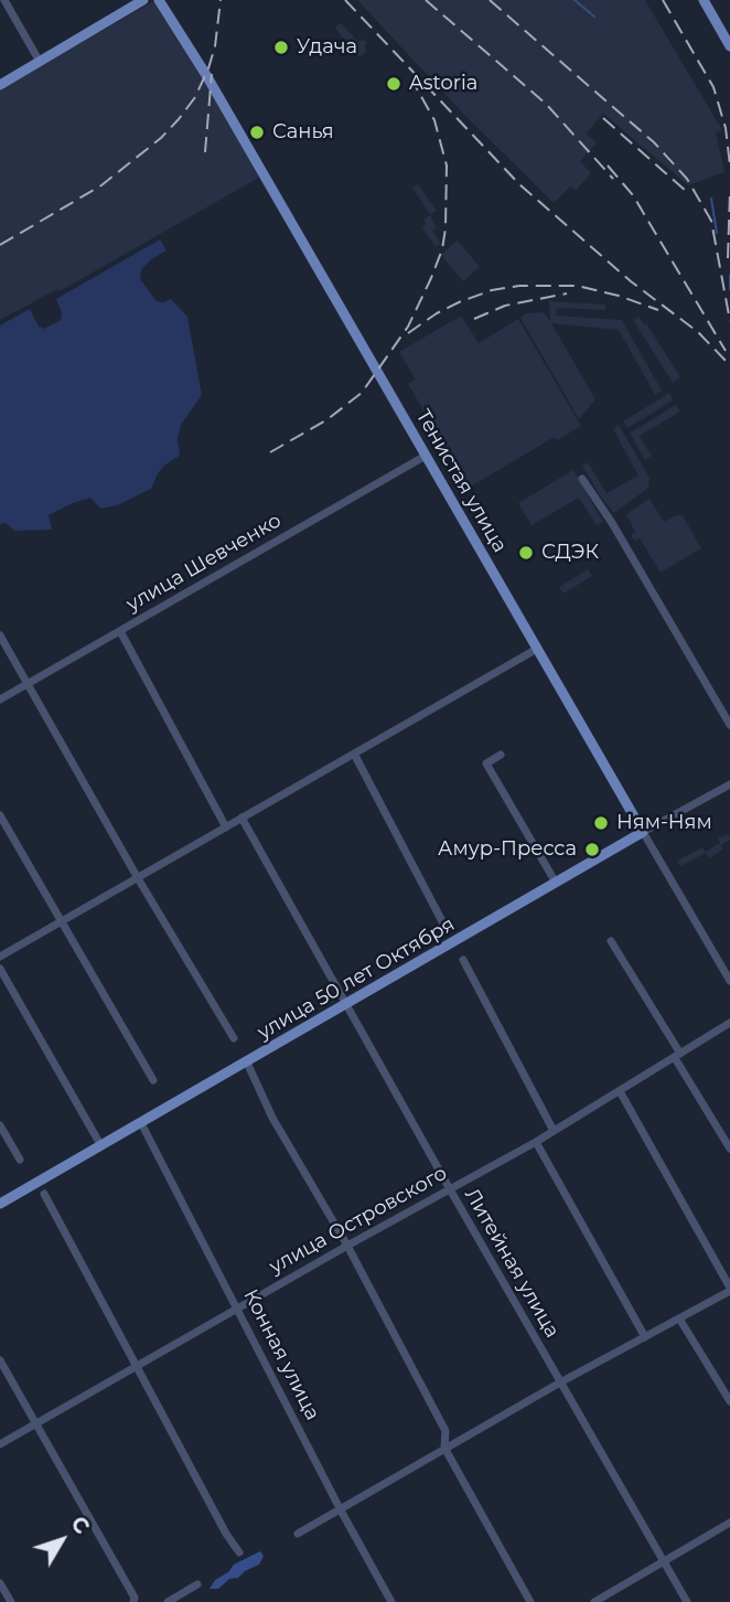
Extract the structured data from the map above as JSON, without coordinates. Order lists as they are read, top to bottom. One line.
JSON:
{"streets":{"main road":["Тенистая улица","улица 50 лет Октября"],"street":["улица Шевченко","улица Островского","Литейная улица","Конная улица"]},"crossings":[["Тенистая улица","улица Шевченко"],["Тенистая улица","улица 50 лет Октября"],["улица 50 лет Октября","Литейная улица"],["улица 50 лет Октября","Конная улица"],["улица Островского","Литейная улица"],["улица Островского","Конная улица"]],"places":["Удача","Astoria","Санья","СДЭК","Ням-Ням","Амур-Пресса"],"north":"top right"}
